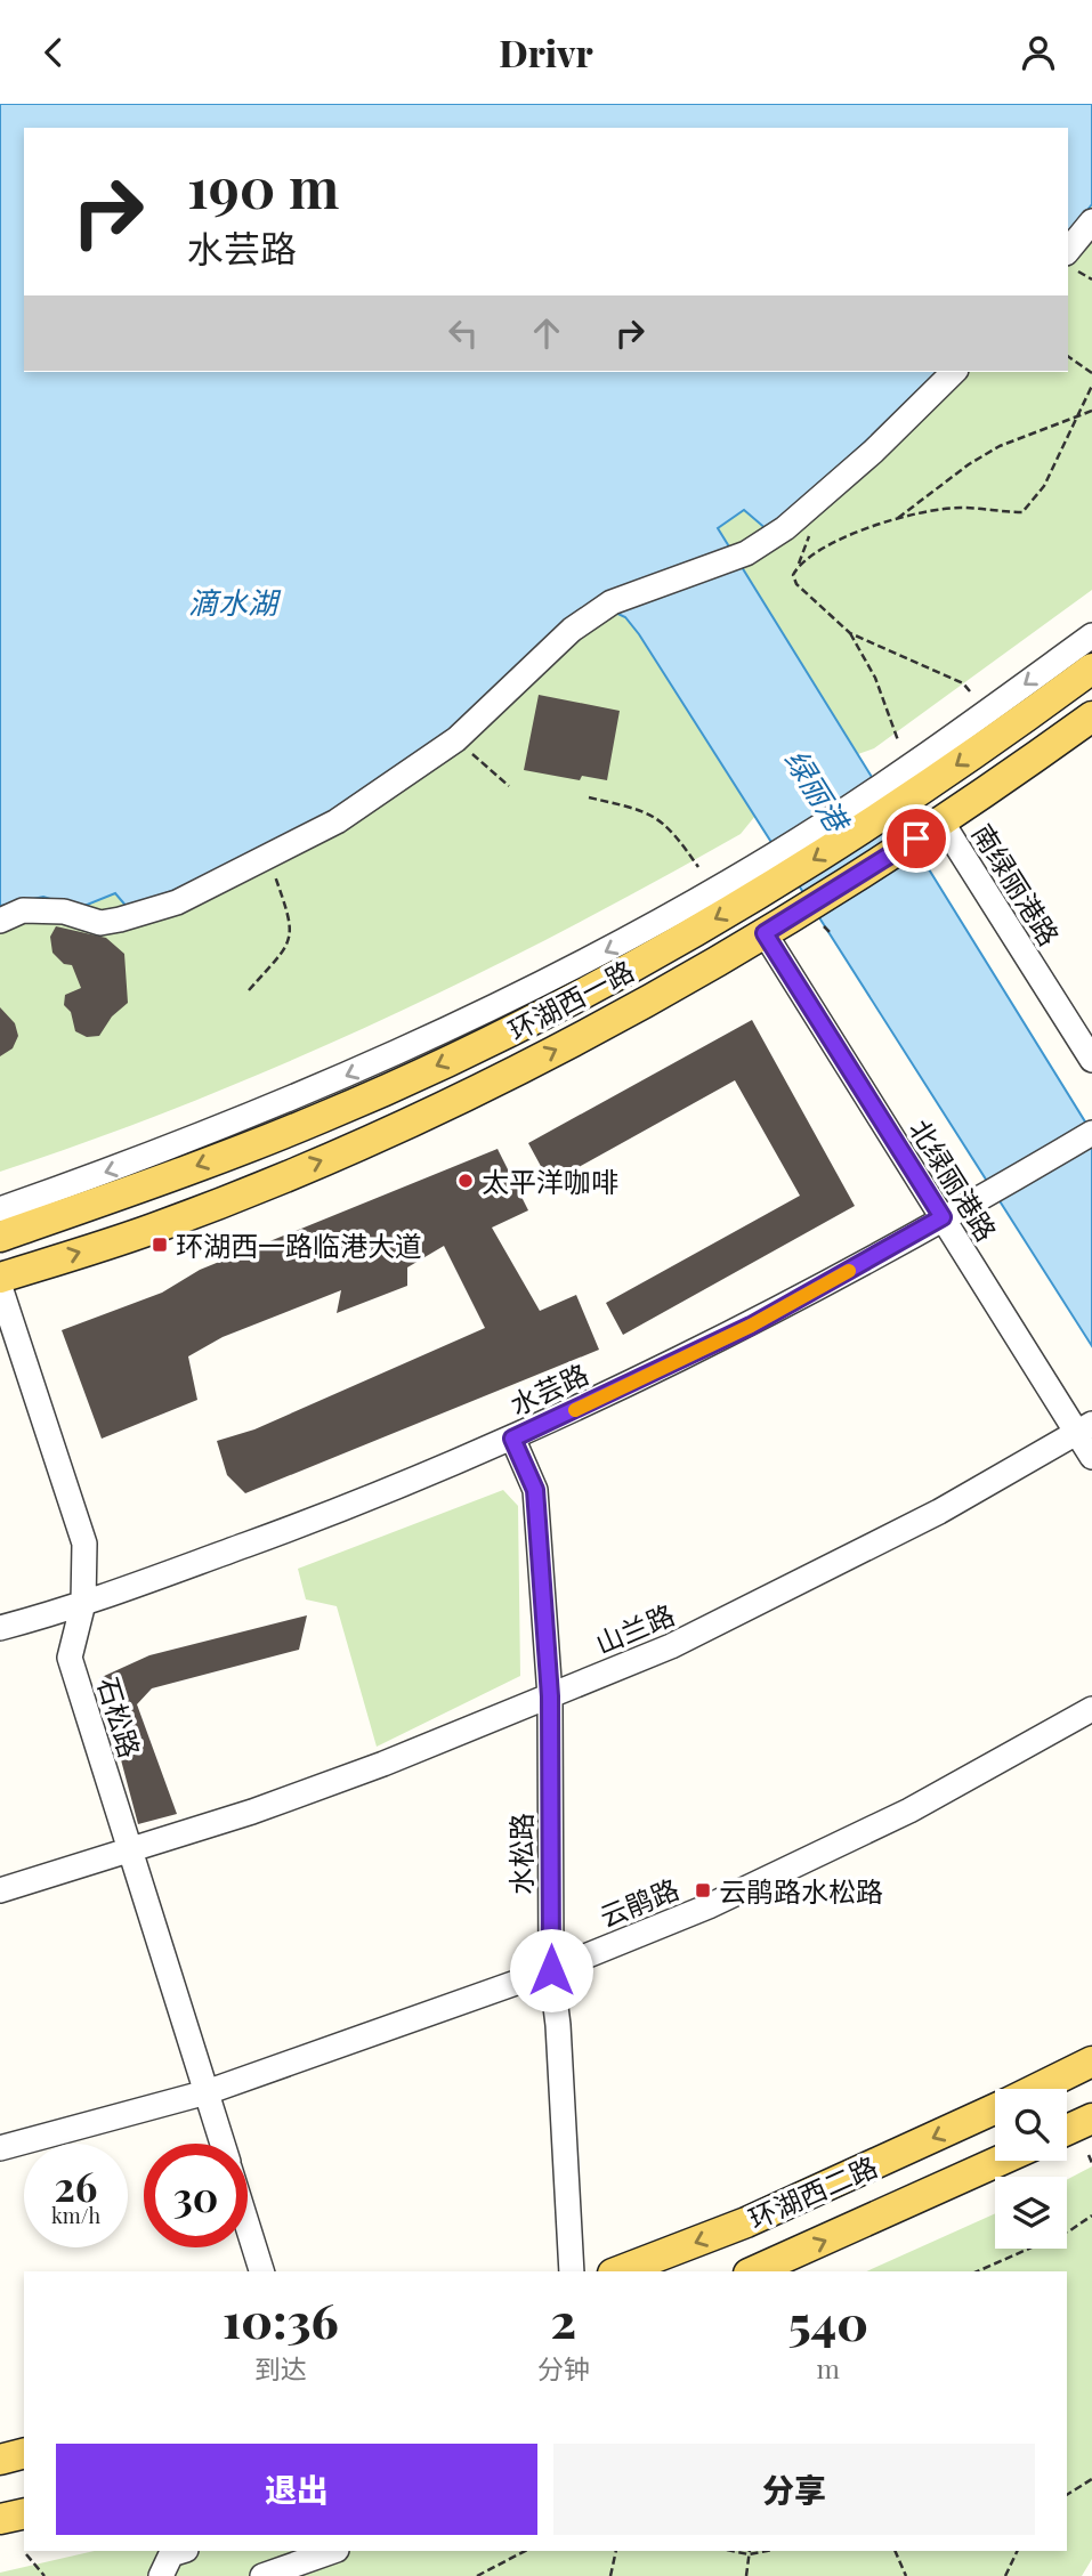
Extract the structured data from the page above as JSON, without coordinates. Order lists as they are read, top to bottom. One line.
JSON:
{"streets":{"main road":["环湖西一路","环湖西二路"],"street":["南绿丽港路","北绿丽港路","水芸路","山兰路","石松路","水松路","云鹃路"]},"crossings":[["南绿丽港路","环湖西一路"],["环湖西一路","北绿丽港路"],["北绿丽港路","水芸路"],["北绿丽港路","山兰路"],["水芸路","石松路"],["水芸路","水松路"],["山兰路","石松路"],["山兰路","水松路"],["石松路","云鹃路"],["水松路","云鹃路"]],"water":["滴水湖","绿丽港"],"places":{"other":["太平洋咖啡"],"transit":["环湖西一路临港大道","云鹃路水松路"]},"page":{"header":"Drivr","turn":["190 m","水芸路"],"speed":"26 km/h","limit":"30","eta":["10:36","到达","2","分钟","540","m"],"buttons":["退出","分享"]}}
